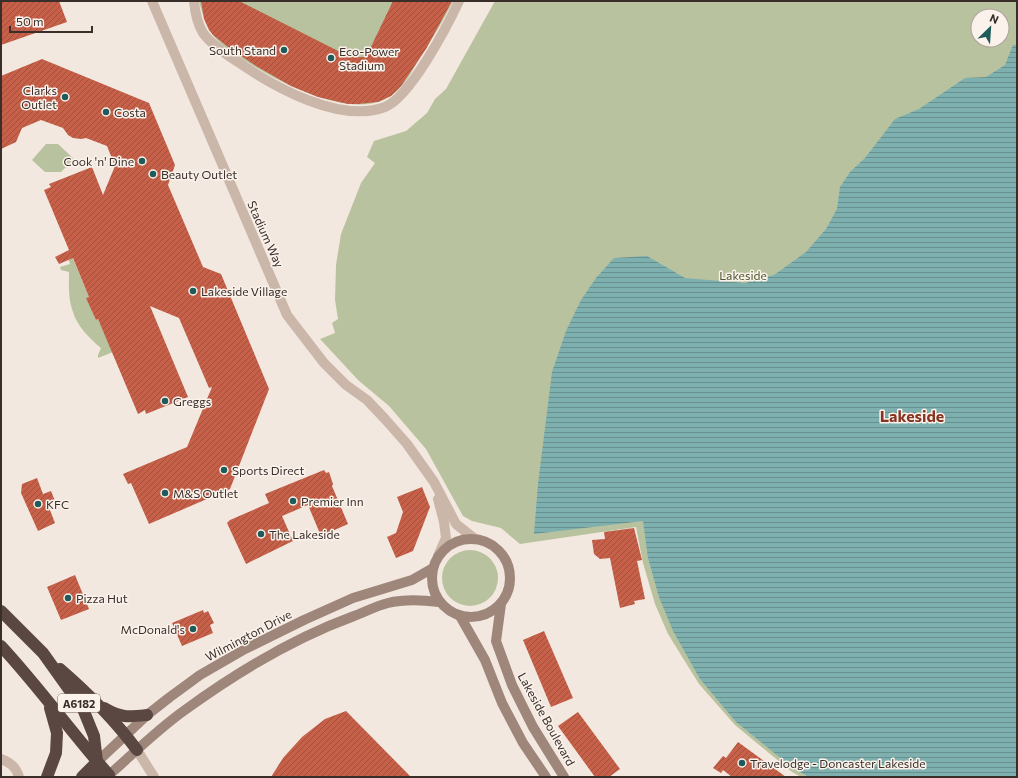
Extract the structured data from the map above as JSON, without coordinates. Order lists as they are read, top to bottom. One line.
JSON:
{"streets":{"highway":["A6182"],"street":["Stadium Way","Wilmington Drive","Lakeside Boulevard"]},"crossings":[["Stadium Way","Wilmington Drive"],["Stadium Way","Lakeside Boulevard"],["Wilmington Drive","A6182"],["Wilmington Drive","Lakeside Boulevard"]],"districts":["Lakeside"],"parks":["Lakeside"],"places":["South Stand","Eco-Power Stadium","Clarks Outlet","Costa","Cook 'n' Dine","Beauty Outlet","Lakeside Village","Greggs","Sports Direct","M&S Outlet","Premier Inn","KFC","The Lakeside","Pizza Hut","McDonald's","Travelodge - Doncaster Lakeside"],"scale_bar":"50 m","north":"top right"}
